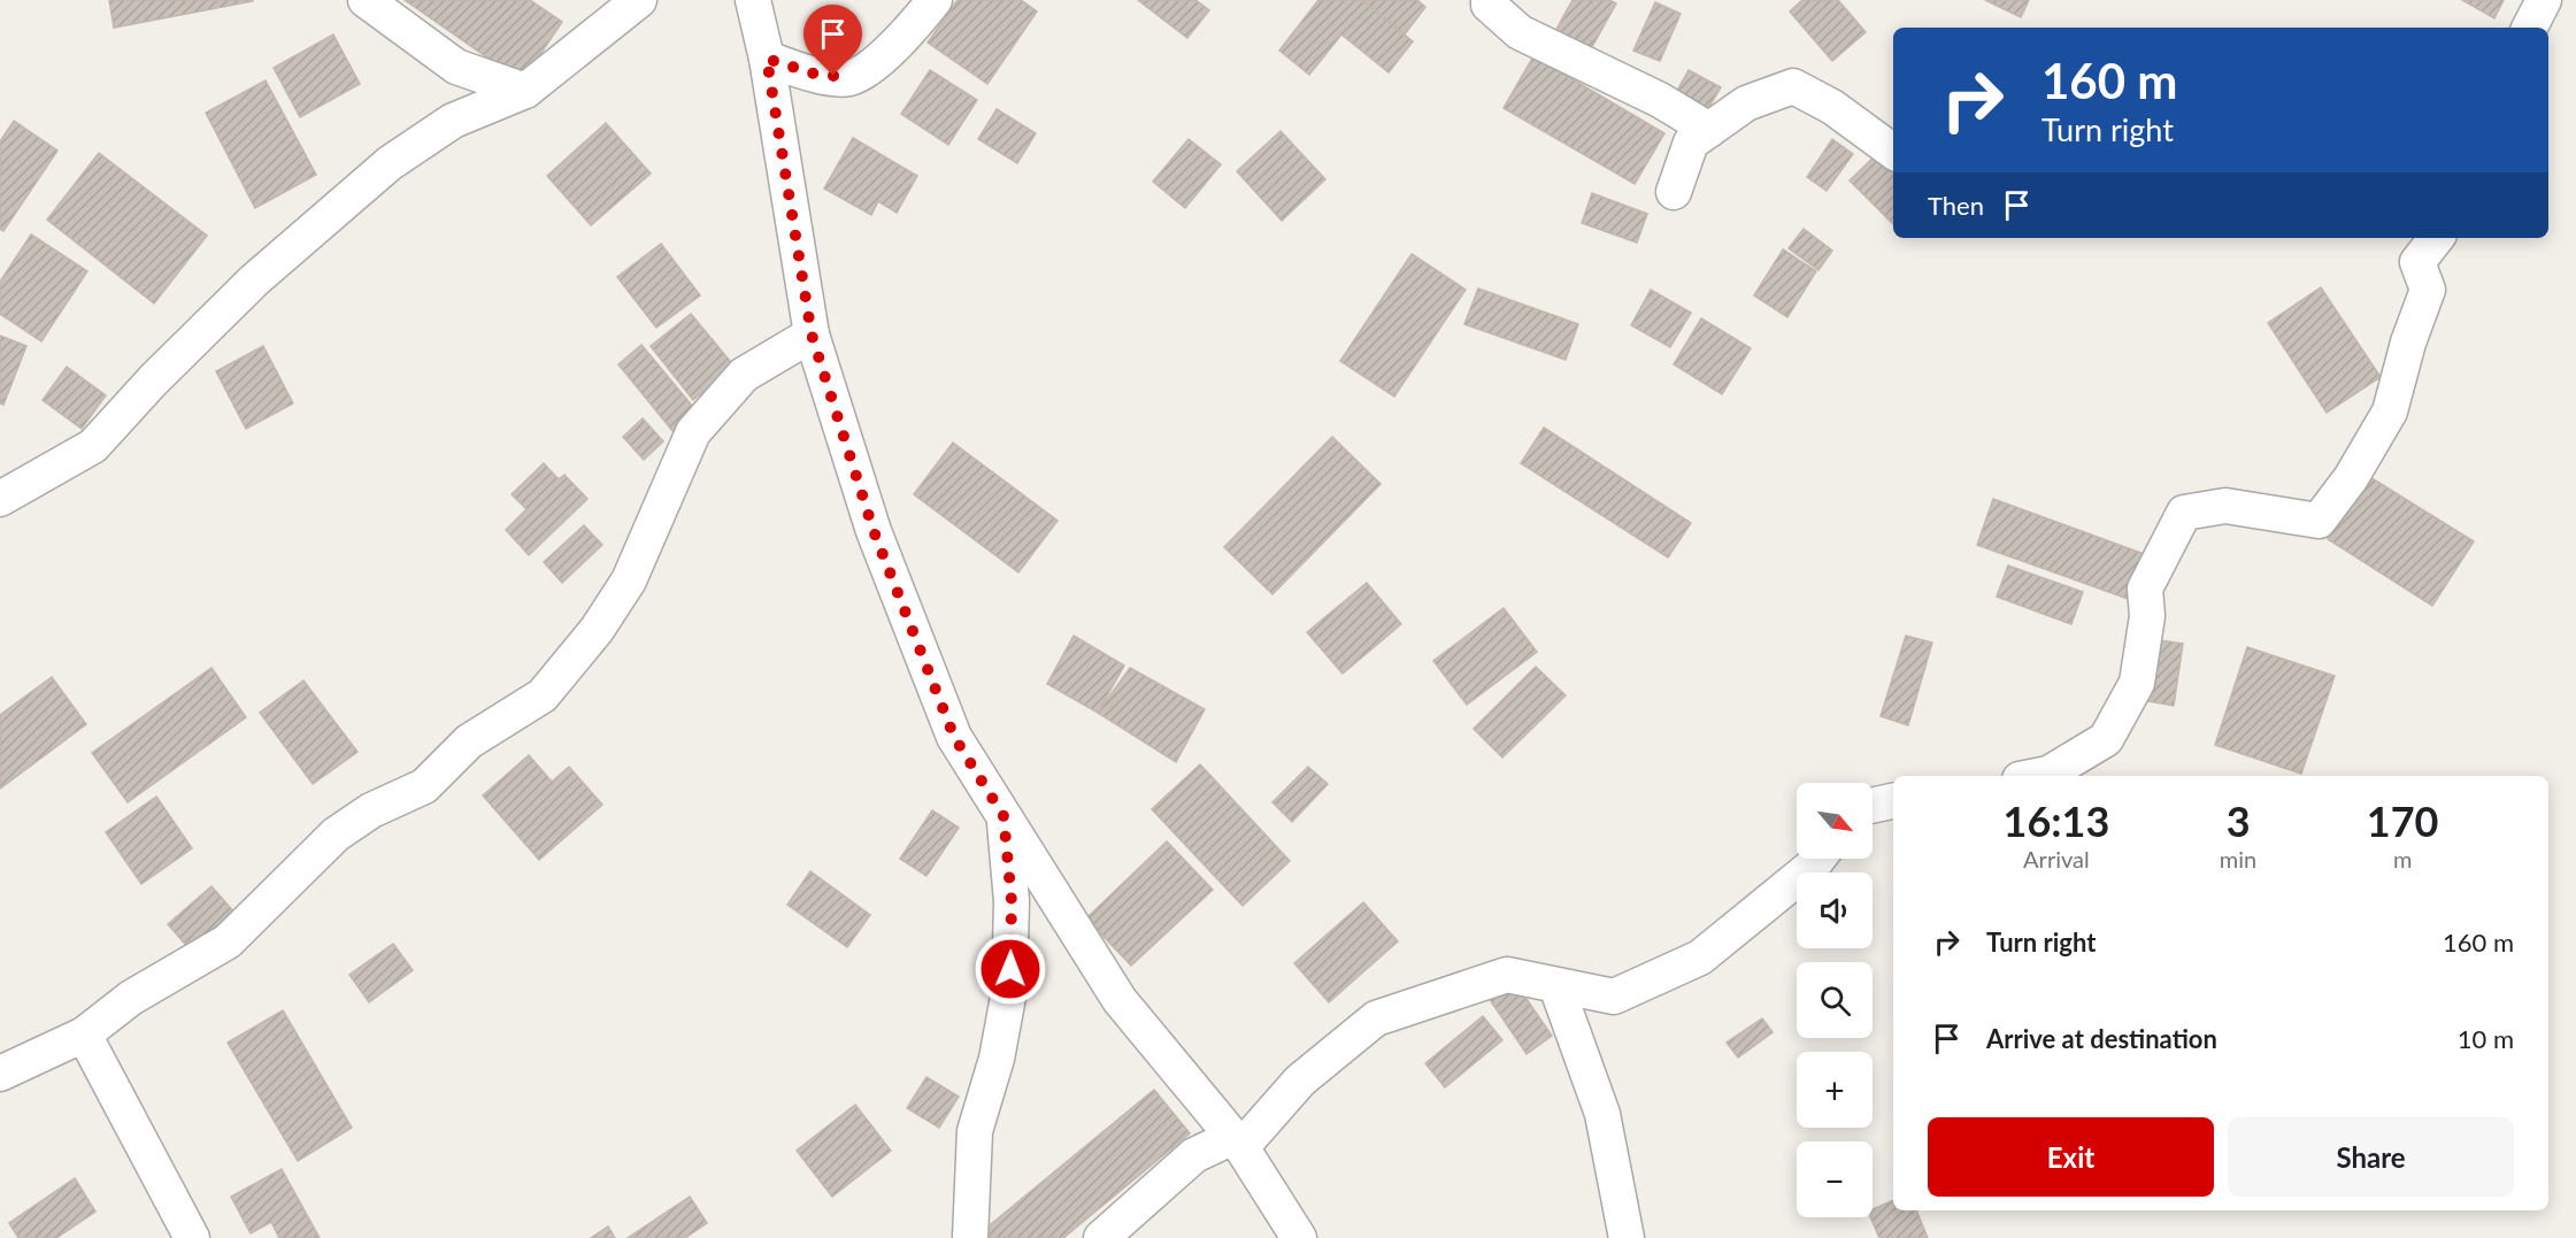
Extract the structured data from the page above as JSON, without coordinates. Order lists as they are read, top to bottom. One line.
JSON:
{"north":"bottom right","page":{"turn":["160 m","Turn right"],"then":"Then","eta":["16:13","Arrival","3","min","170","m"],"map_buttons":["+","−"],"list":[{"name":"Turn right","value":"160 m"},{"name":"Arrive at destination","value":"10 m"}],"buttons":["Exit","Share"]}}
